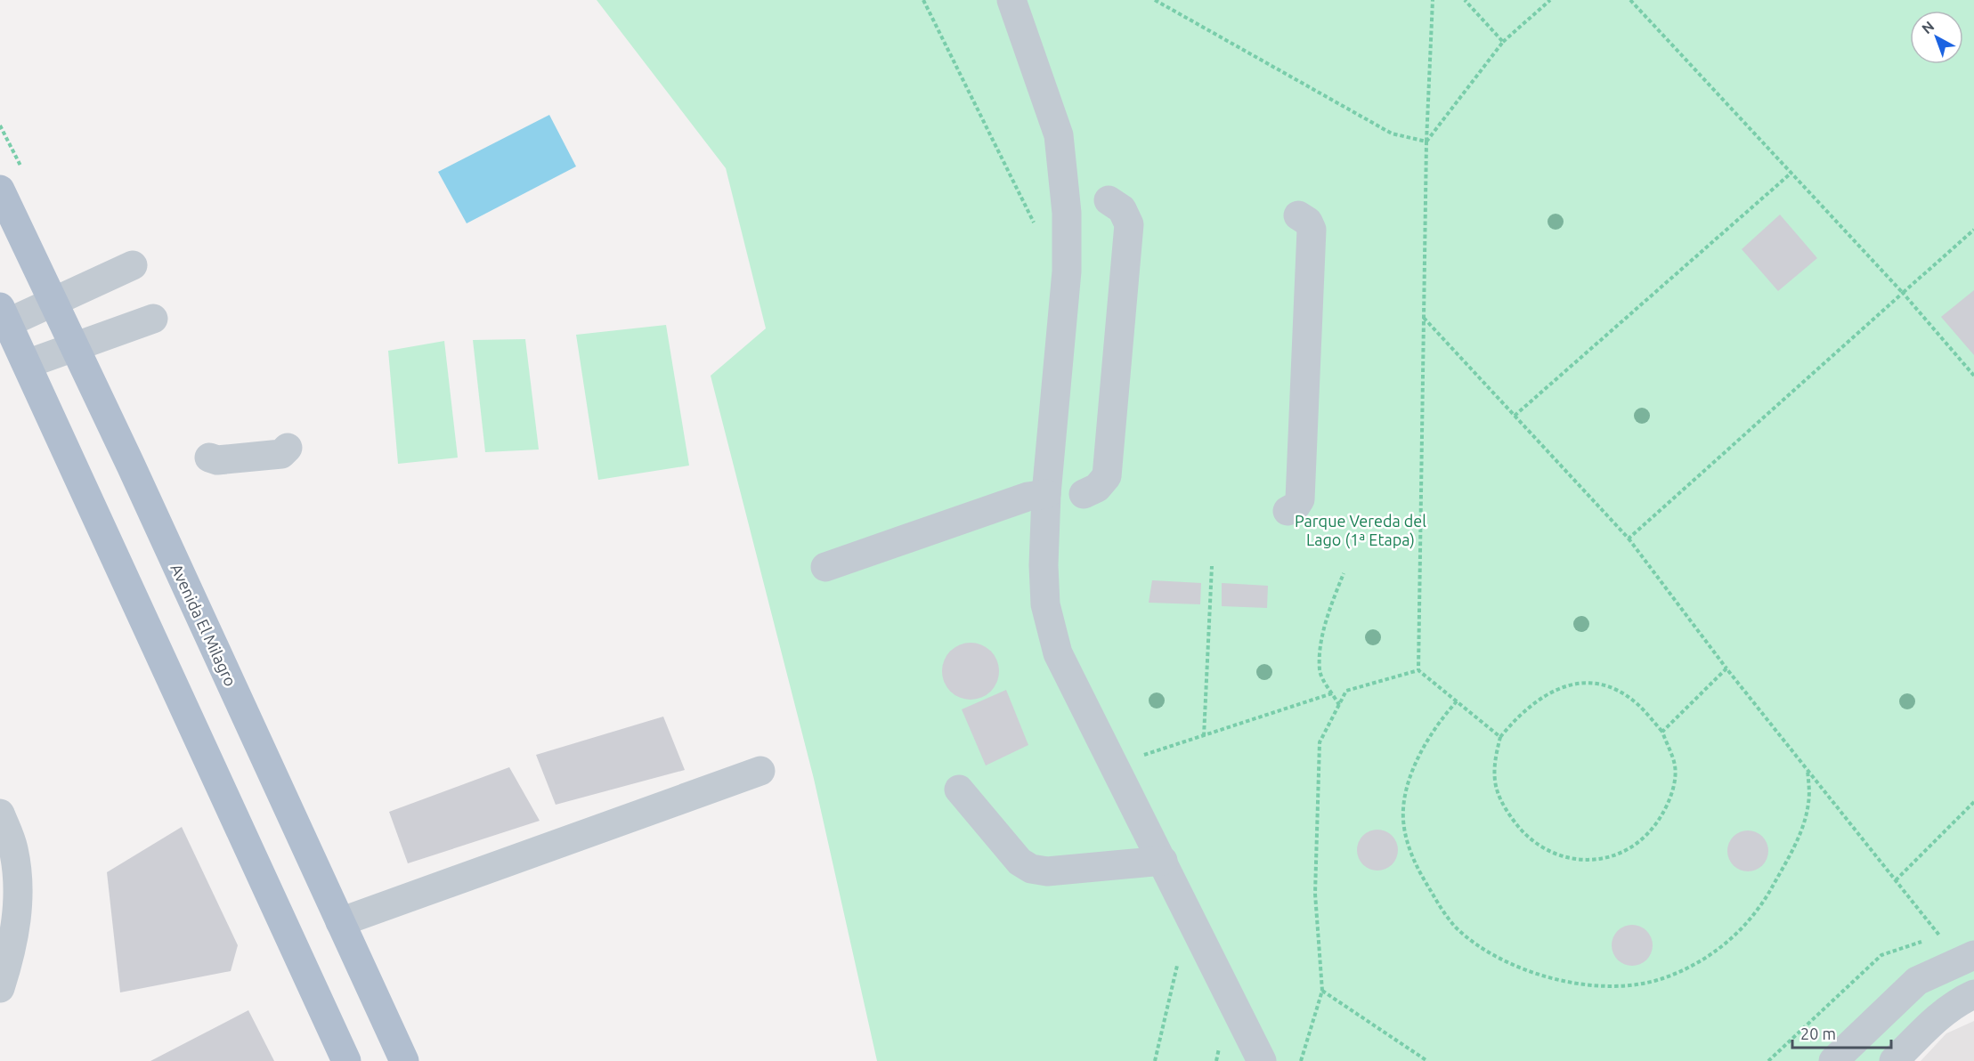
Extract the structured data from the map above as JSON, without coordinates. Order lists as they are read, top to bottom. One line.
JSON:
{"streets":{"main road":["Avenida El Milagro"]},"parks":["Parque Vereda del Lago (1ª Etapa)"],"scale_bar":"20 m","north":"top left"}
